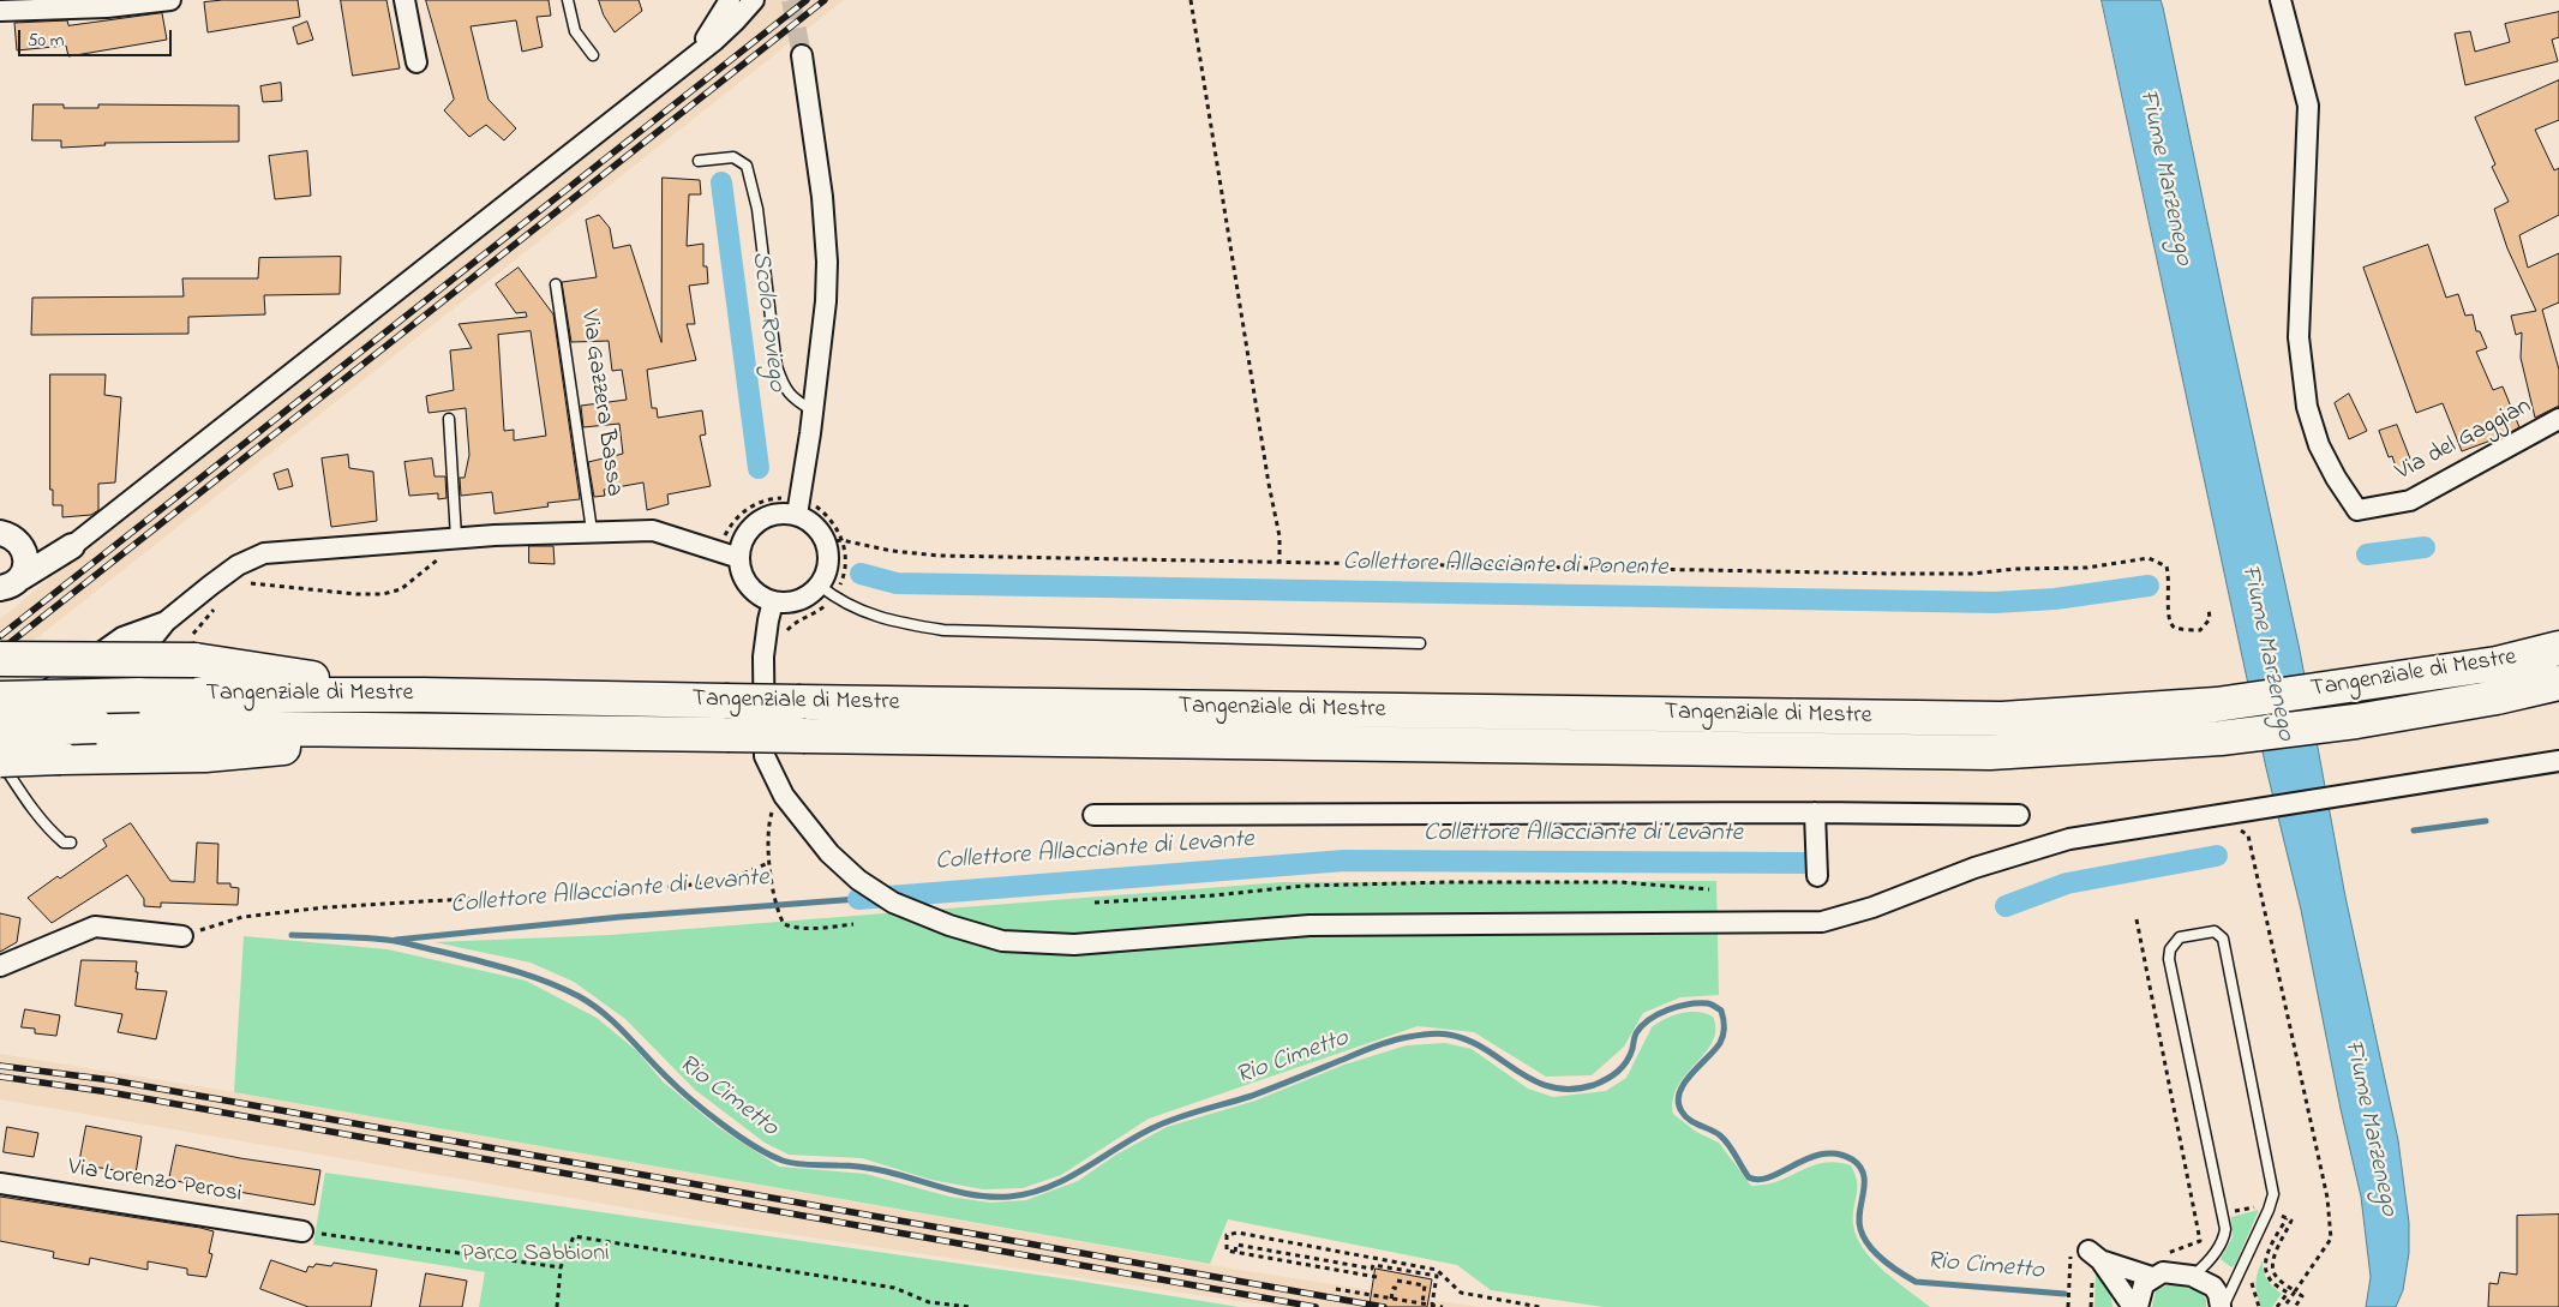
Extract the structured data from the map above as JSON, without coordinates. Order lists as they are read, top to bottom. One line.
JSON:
{"streets":{"highway":["Tangenziale di Mestre"],"street":["Via Gazzera Bassa","Via del Gaggian","Via Lorenzo Perosi"]},"crossings":[["Via Gazzera Bassa","Tangenziale di Mestre"]],"water":["Fiume Marzenego","Scolo Roviego","Collettore Allacciante di Ponente","Collettore Allacciante di Levante","Rio Cimetto"],"parks":["Parco Sabbioni"],"scale_bar":"50 m"}
